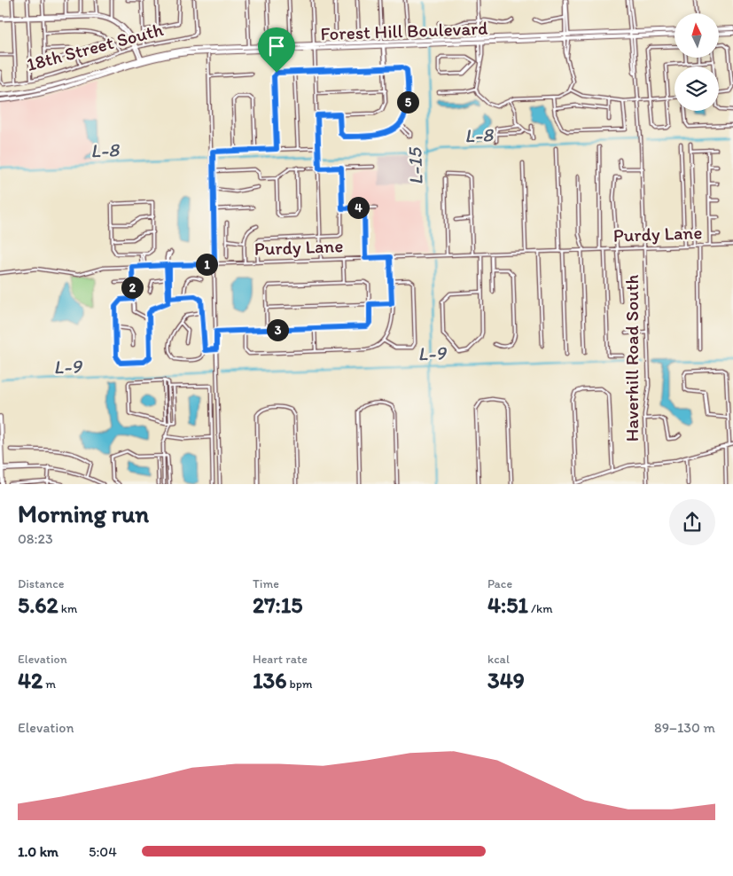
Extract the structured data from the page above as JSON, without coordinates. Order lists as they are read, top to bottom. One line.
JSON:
{"streets":{"main road":["Forest Hill Boulevard"],"street":["18th Street South","Purdy Lane","Haverhill Road South"]},"crossings":[["Forest Hill Boulevard","Haverhill Road South"],["Purdy Lane","Haverhill Road South"]],"water":["L-8","L-15","L-9"],"north":"top","page":{"pins":["5","4","1","2","3"],"heading":["Morning run","08:23"],"stats":[["Distance","5.62 km"],["Time","27:15"],["Pace","4:51 /km"],["Elevation","42 m"],["Heart rate","136 bpm"],["kcal","349"]],"chart":["Elevation","89–130 m"],"list":[{"name":"1.0 km","note":"5:04"}]}}
